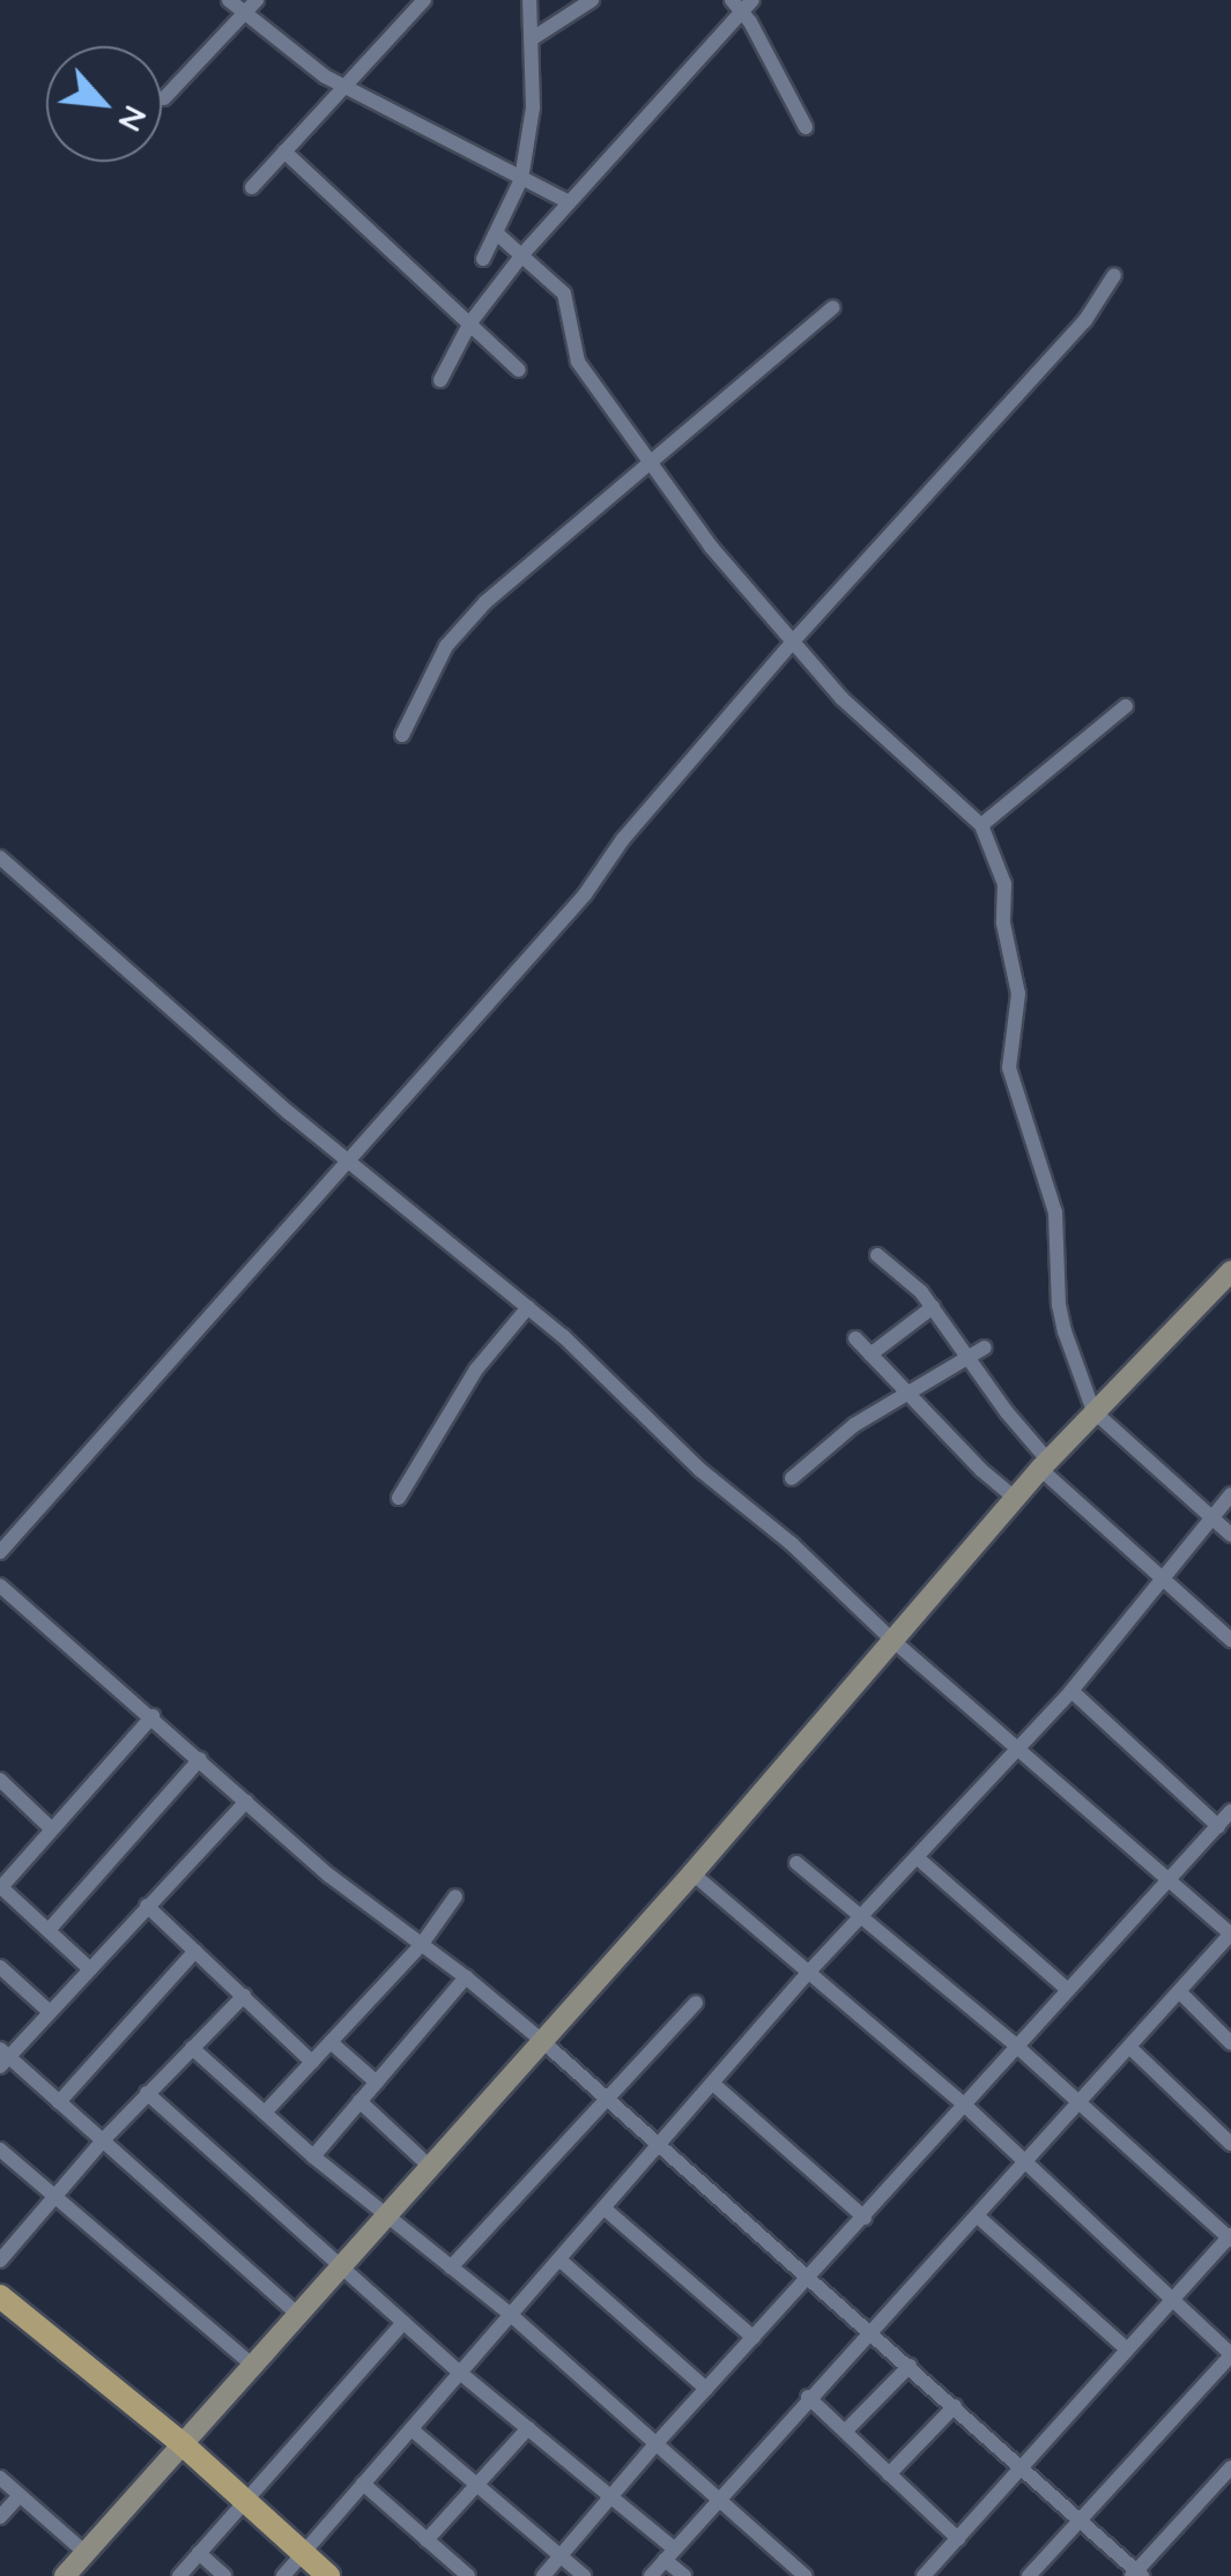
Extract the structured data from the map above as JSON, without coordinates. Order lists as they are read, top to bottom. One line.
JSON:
{"north":"bottom right"}
